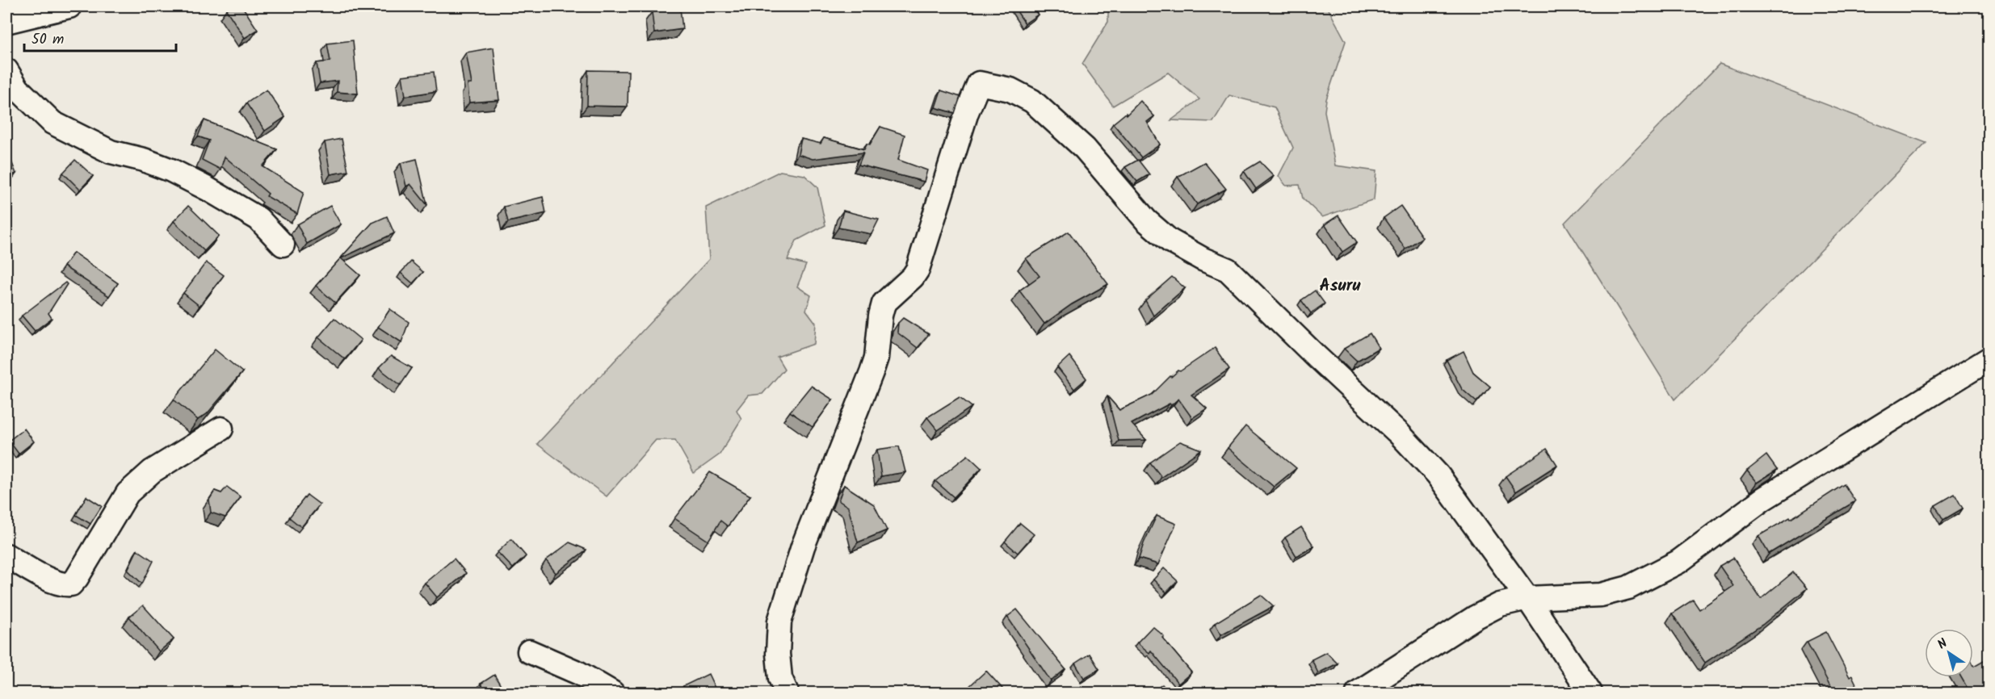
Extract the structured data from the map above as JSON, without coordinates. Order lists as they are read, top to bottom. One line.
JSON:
{"districts":["Asuru"],"scale_bar":"50 m","north":"top left"}
